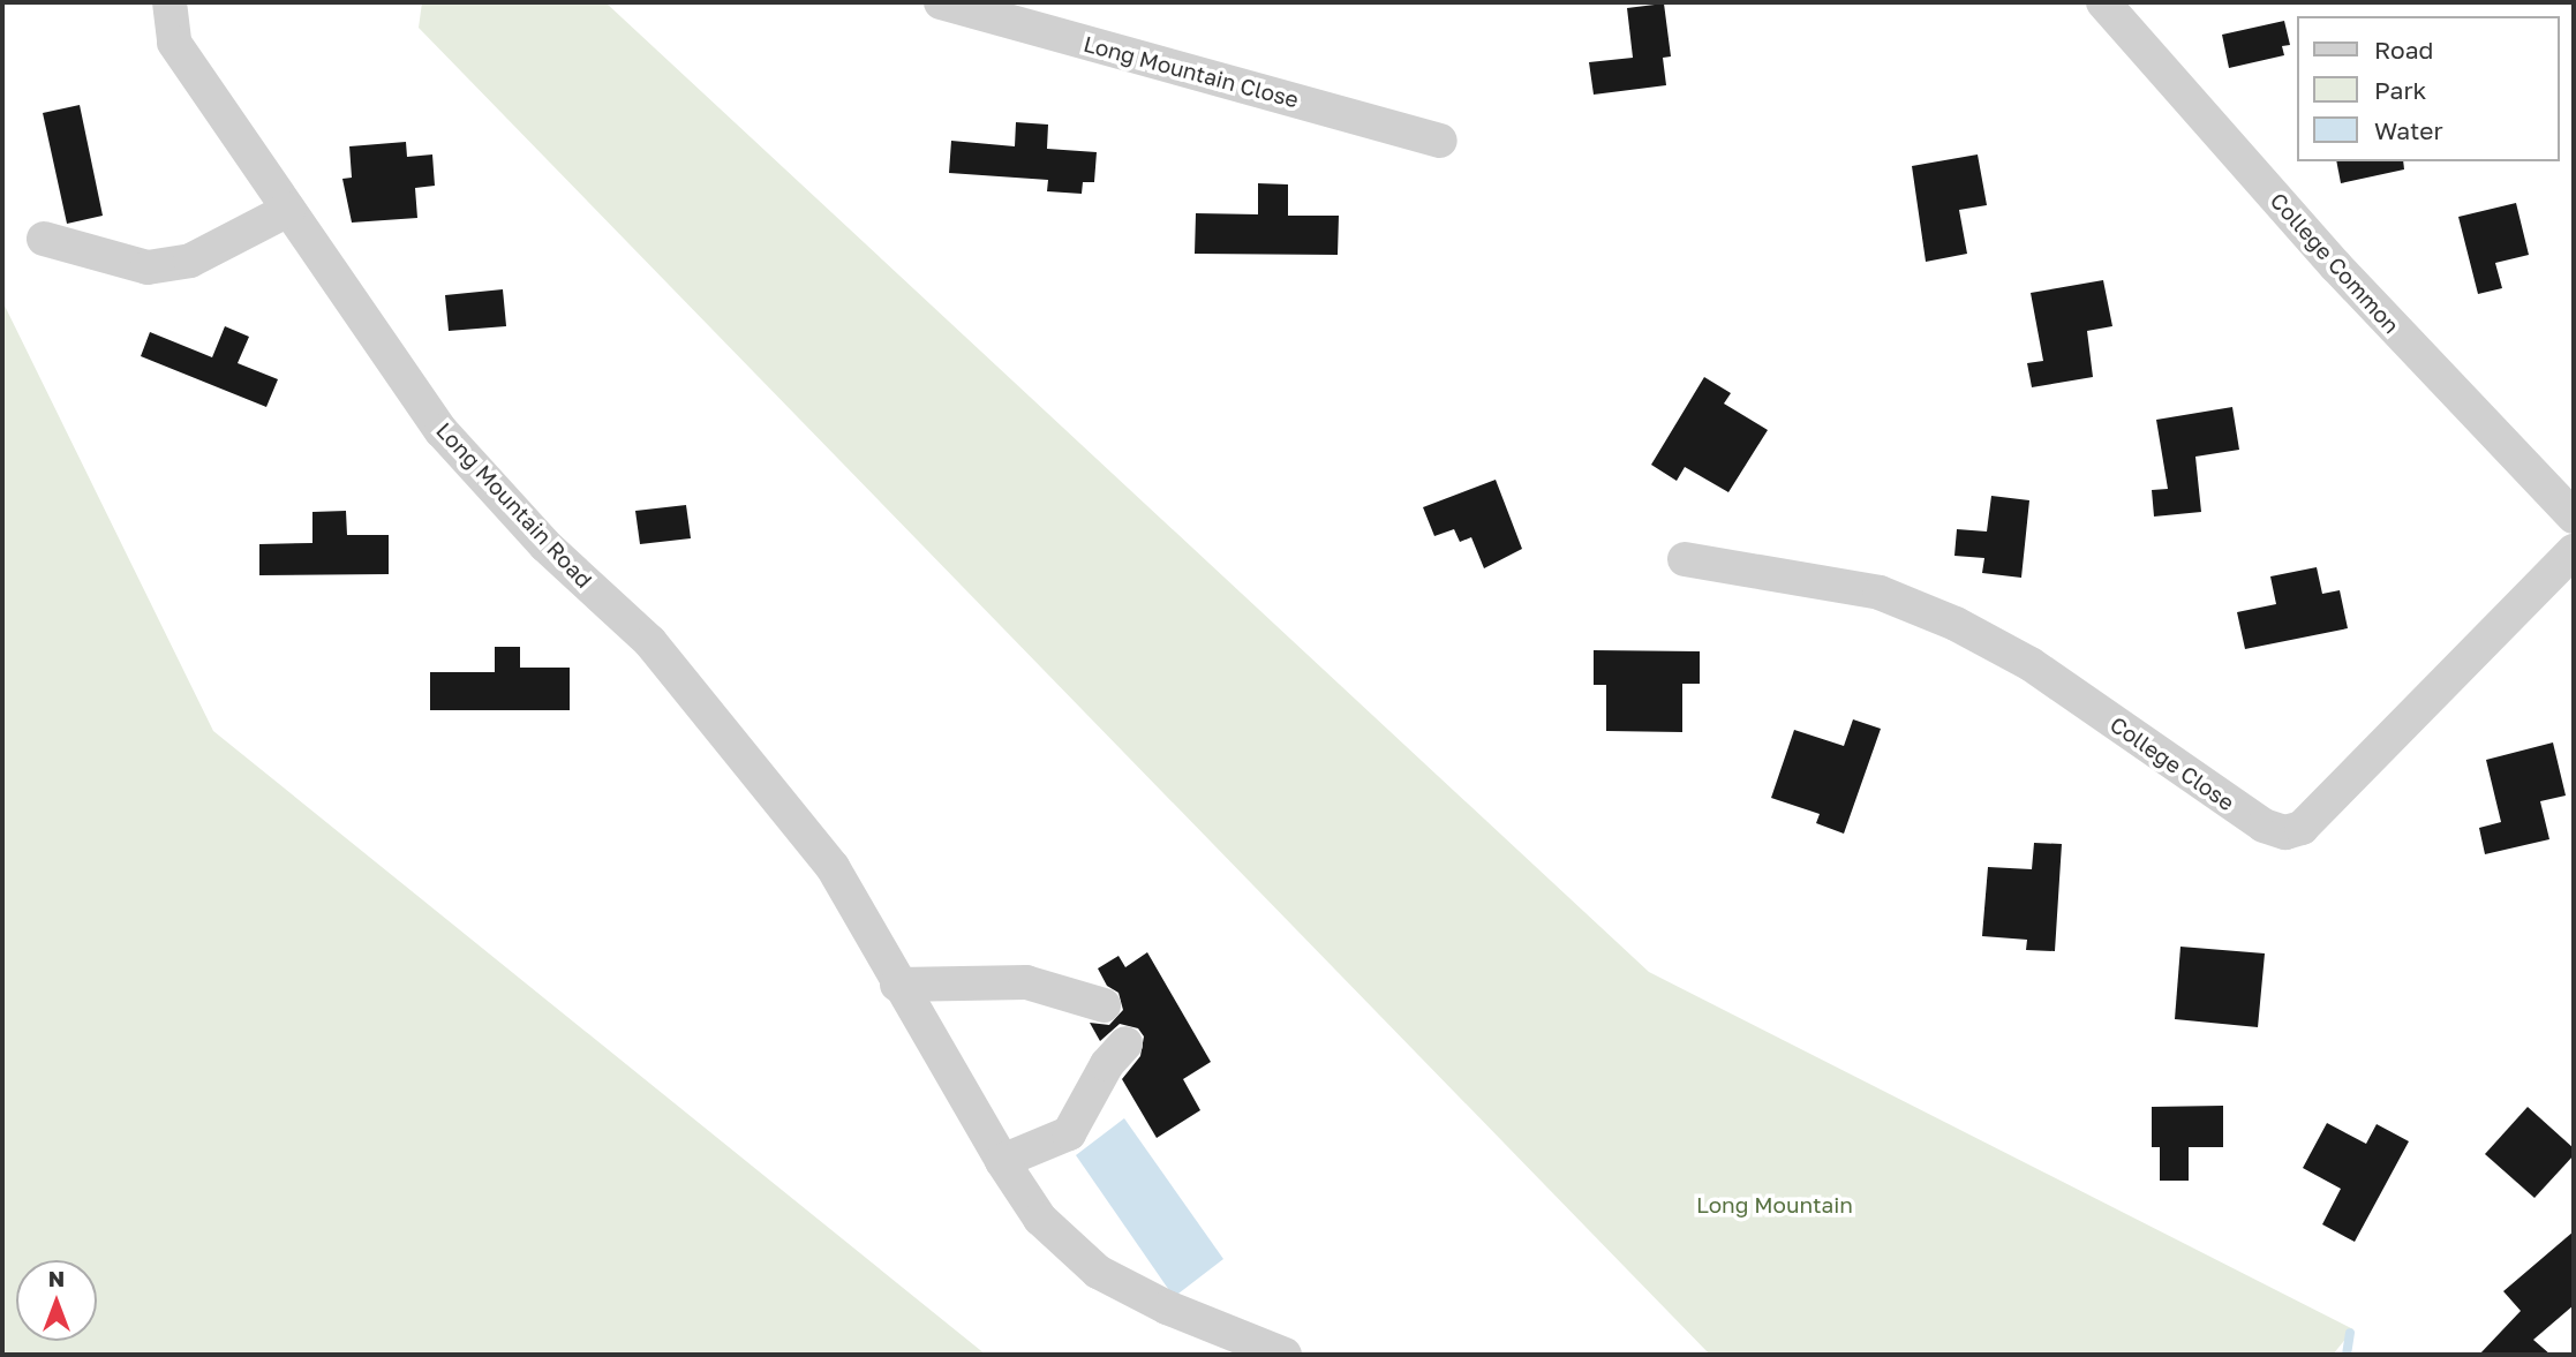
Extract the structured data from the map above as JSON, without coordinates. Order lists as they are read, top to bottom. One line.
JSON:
{"streets":{"street":["Long Mountain Close","College Common","Long Mountain Road","College Close"]},"parks":["Long Mountain"],"legend":["Road","Park","Water"],"north":"top"}
